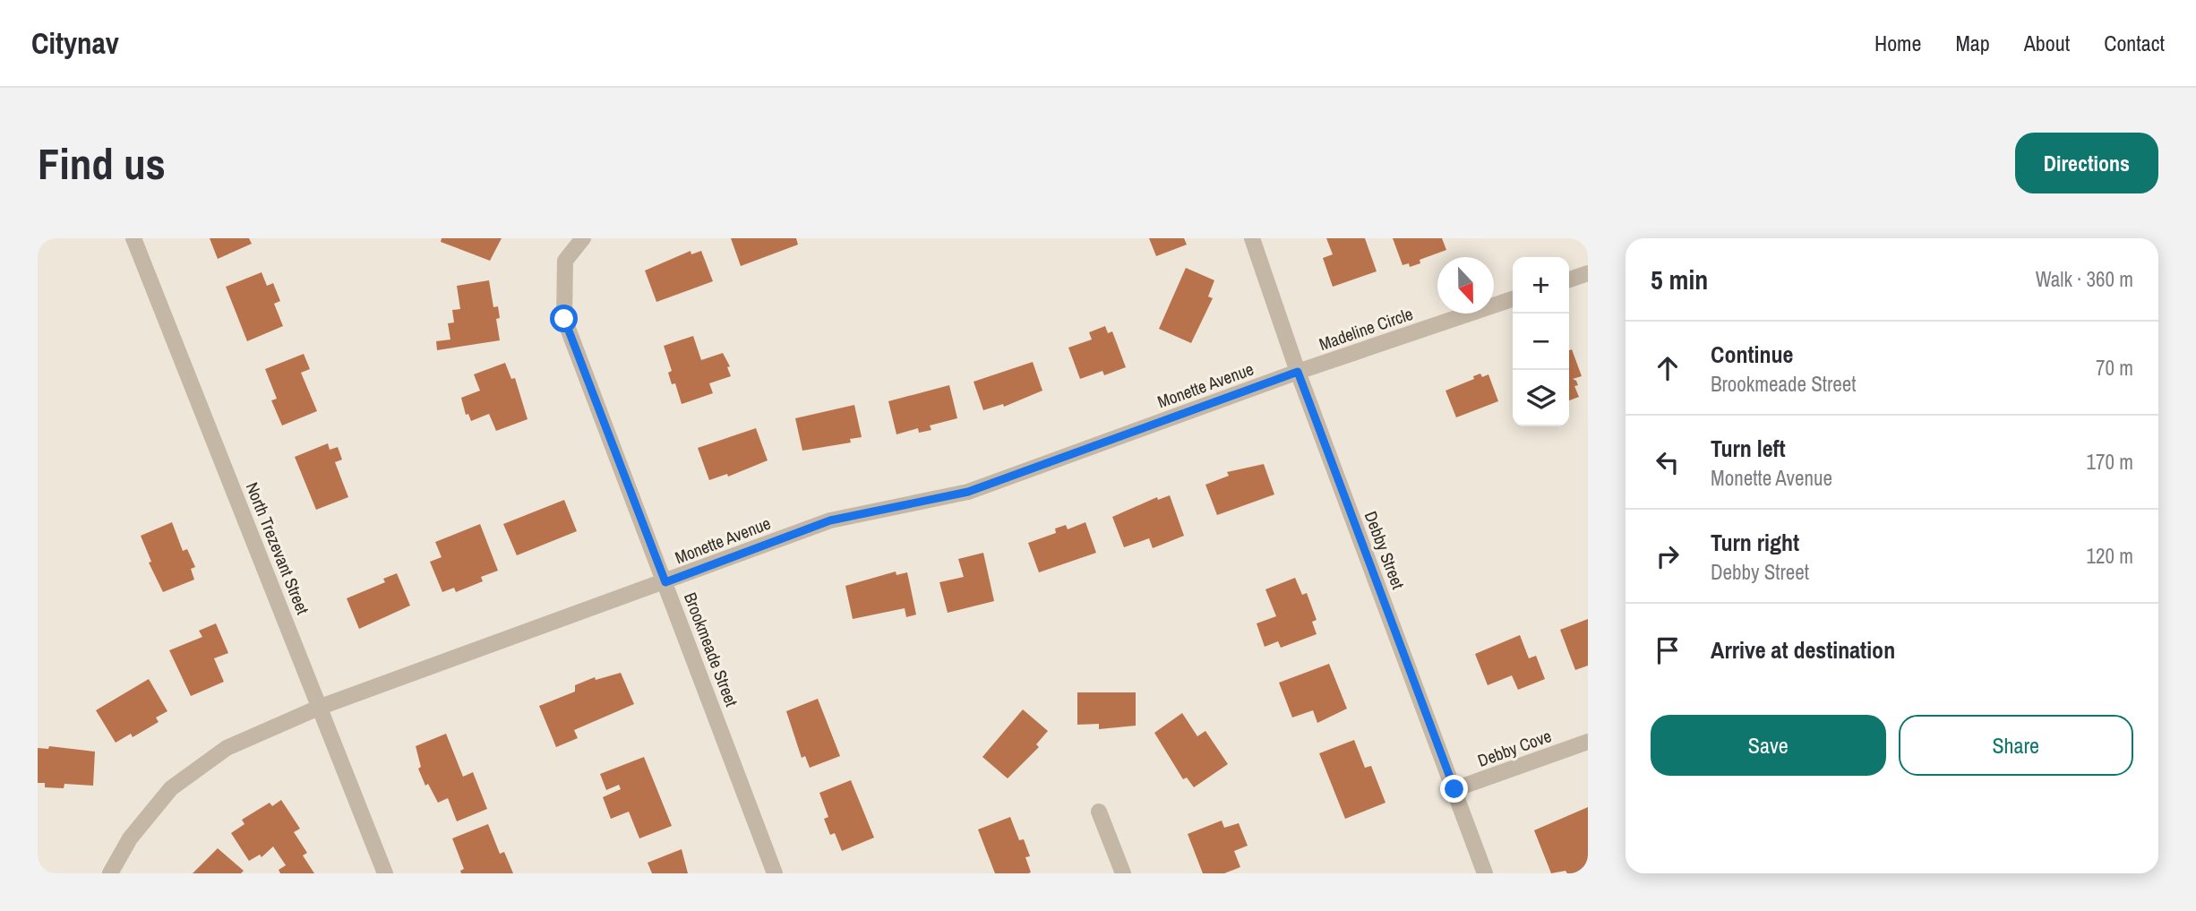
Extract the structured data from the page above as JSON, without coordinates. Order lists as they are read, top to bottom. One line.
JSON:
{"streets":{"street":["Madeline Circle","Monette Avenue","North Trezevant Street","Debby Street","Brookmeade Street","Debby Cove"]},"crossings":[["Madeline Circle","Monette Avenue"],["Madeline Circle","Debby Street"],["Monette Avenue","North Trezevant Street"],["Monette Avenue","Debby Street"],["Monette Avenue","Brookmeade Street"],["Debby Street","Debby Cove"]],"north":"bottom","page":{"header":"Citynav","nav":["Home","Map","About","Contact"],"buttons":["Directions",["Save","Share"]],"title":"Find us","heading":["5 min","Walk · 360 m"],"map_buttons":["+","−"],"list":[["Continue","Brookmeade Street","70 m"],["Turn left","Monette Avenue","170 m"],["Turn right","Debby Street","120 m"],"Arrive at destination"]}}
